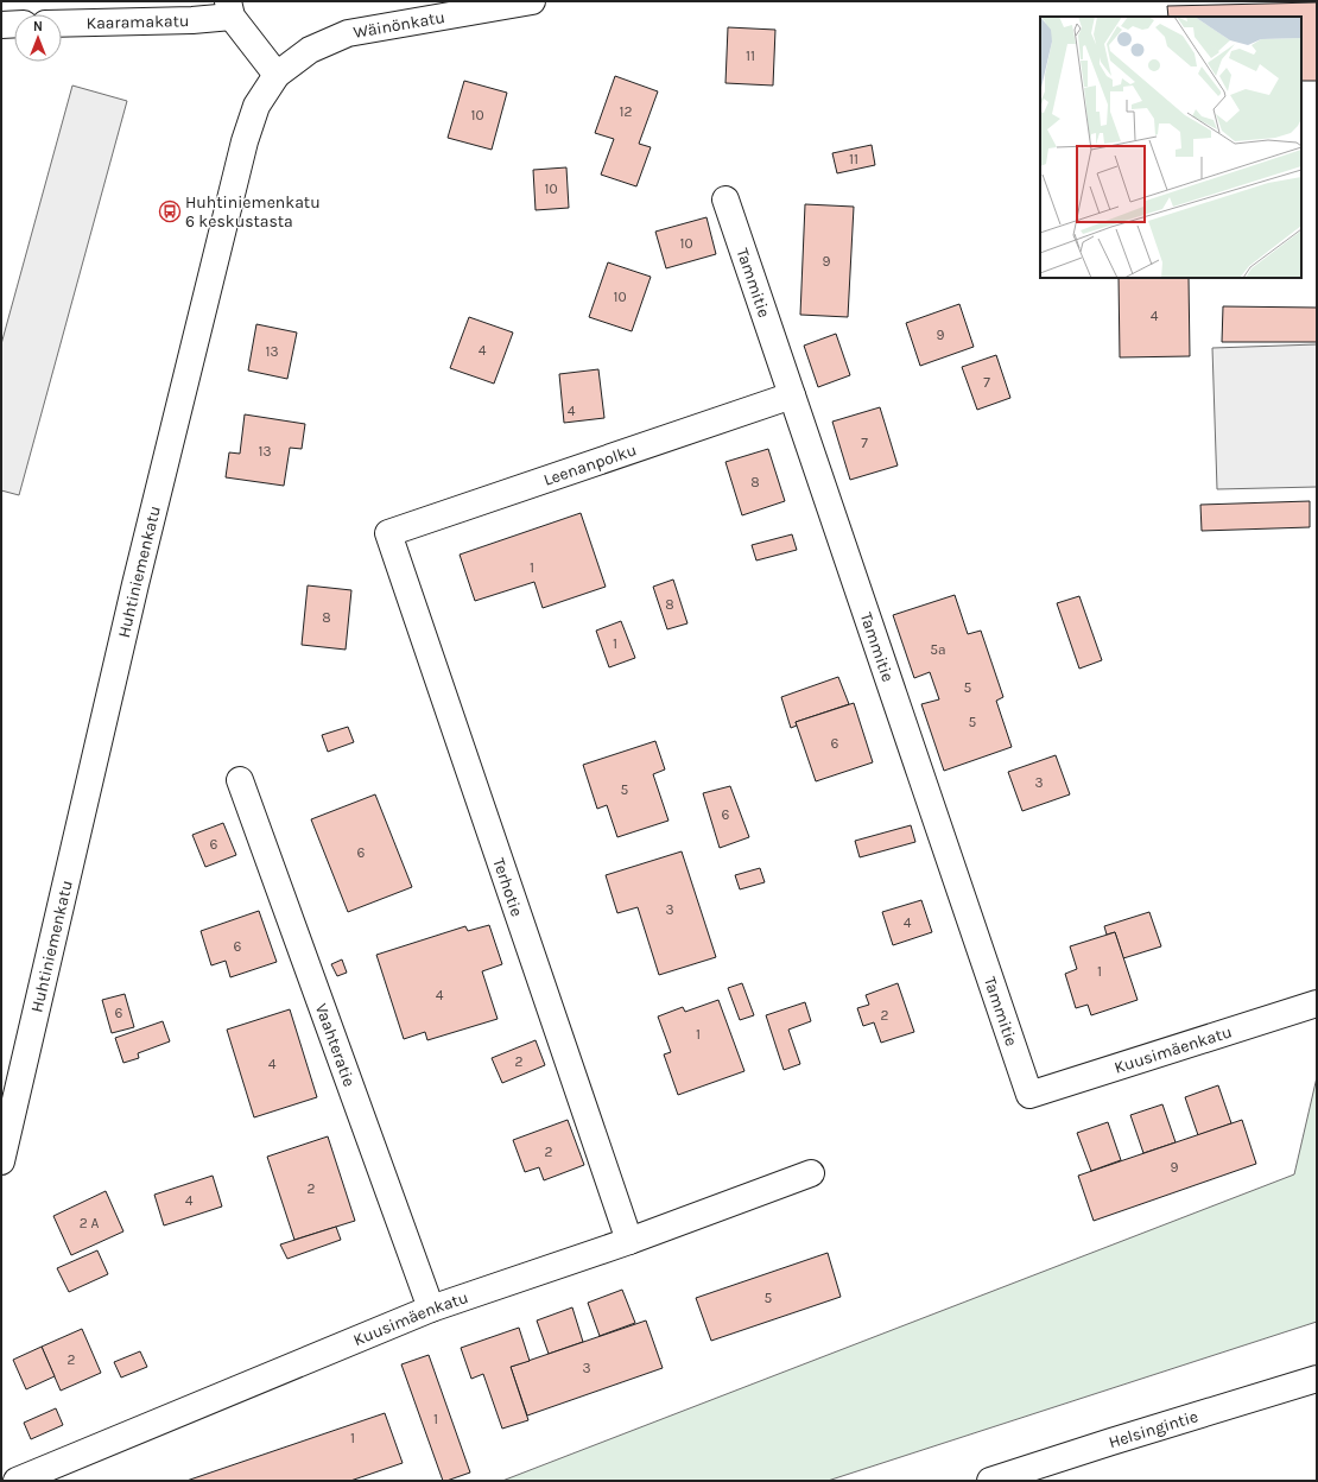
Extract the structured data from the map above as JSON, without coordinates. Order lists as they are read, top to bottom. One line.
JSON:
{"streets":{"street":["Kaaramakatu","Wäinönkatu","Tammitie","Leenanpolku","Huhtiniemenkatu","Terhotie","Vaahteratie","Kuusimäenkatu","Helsingintie"]},"crossings":[["Wäinönkatu","Huhtiniemenkatu"],["Tammitie","Leenanpolku"],["Tammitie","Kuusimäenkatu"],["Leenanpolku","Terhotie"],["Terhotie","Kuusimäenkatu"],["Vaahteratie","Kuusimäenkatu"]],"places":{"bus stop":["Huhtiniemenkatu 6 keskustasta"]},"house_numbers":["11","12","10","11","10","10","9","10","4","9","4","13","7","4","7","13","8","1","8","8","1","5a","5","5","6","3","5","6","6","6","3","4","6","1","4","6","2","1","2","4","2","9","2","4","2 A","5","2","3","1","1"],"north":"top"}
